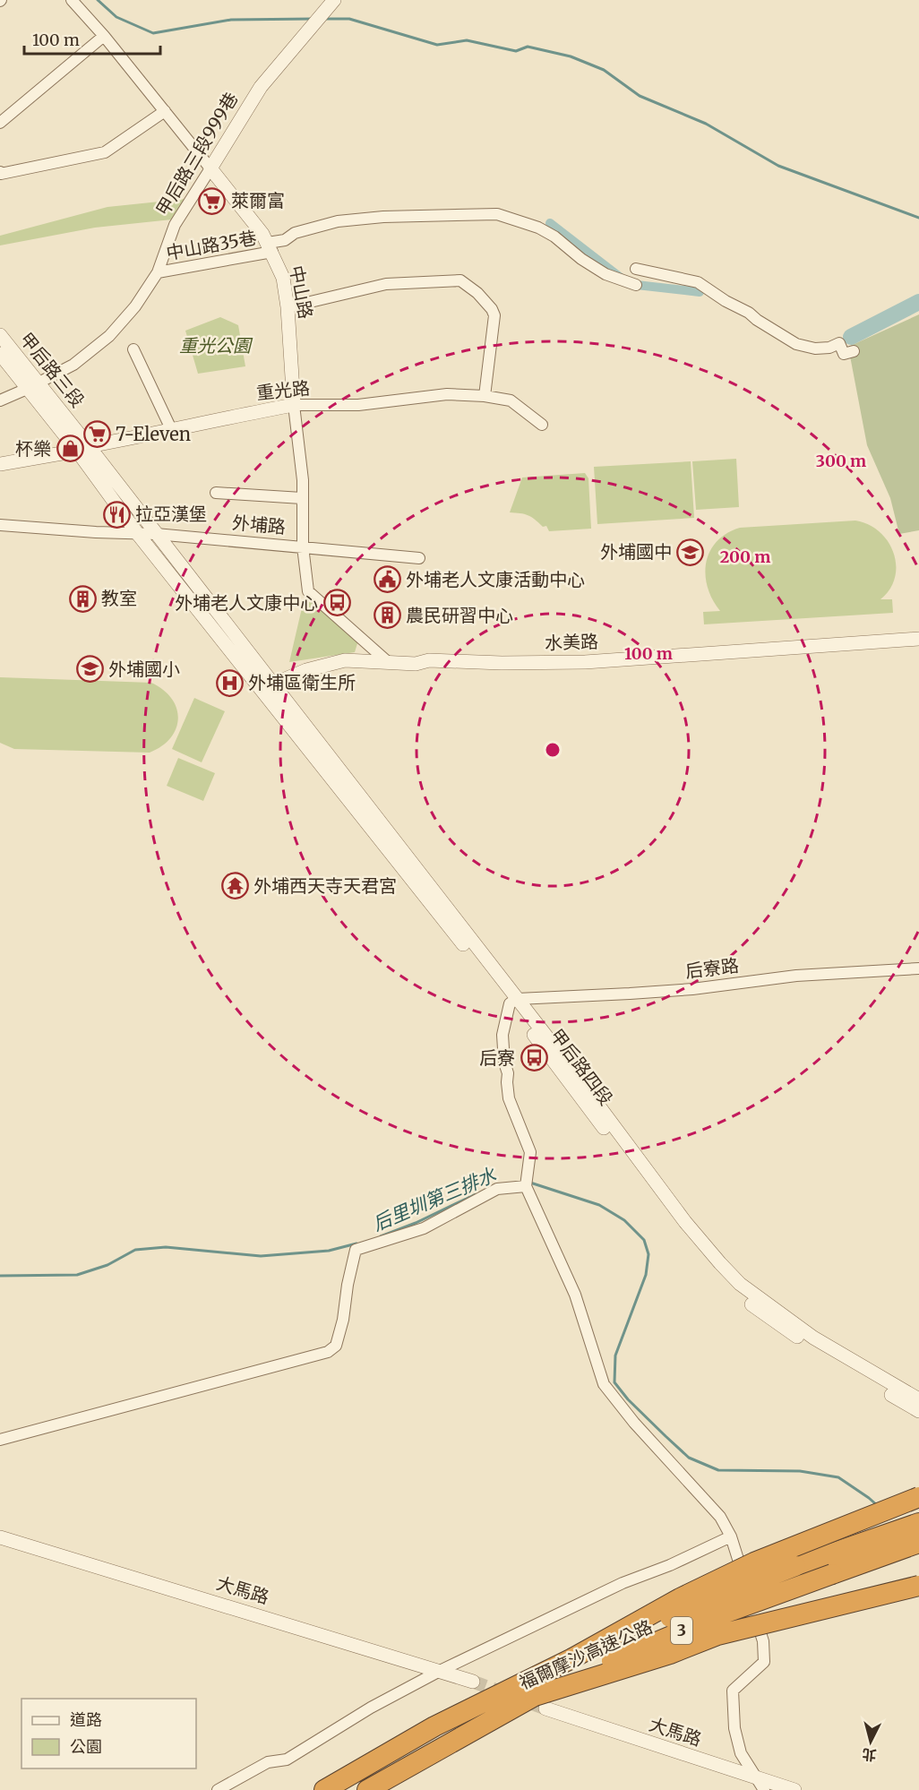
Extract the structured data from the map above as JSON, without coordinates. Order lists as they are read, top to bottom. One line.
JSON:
{"streets":{"highway":["3","福爾摩沙高速公路"],"street":["甲后路三段999巷","中山路35巷","中山路","甲后路三段","重光路","外埔路","水美路","后寮路","甲后路四段","大馬路"]},"crossings":[["甲后路三段999巷","中山路35巷"],["甲后路三段999巷","中山路"],["甲后路三段999巷","甲后路三段"],["中山路35巷","中山路"],["中山路","重光路"],["甲后路三段","重光路"],["甲后路三段","外埔路"],["甲后路三段","水美路"],["甲后路三段","甲后路四段"],["水美路","甲后路四段"],["后寮路","甲后路四段"],["大馬路","福爾摩沙高速公路"]],"water":["后里圳第三排水"],"parks":["重光公園"],"places":{"supermarket":["萊爾富","7-Eleven"],"shop":["杯樂"],"restaurant":["拉亞漢堡"],"school or university":["外埔國中","外埔國小"],"public building":["外埔老人文康活動中心"],"building":["教室","農民研習中心"],"bus stop":["外埔老人文康中心","后寮"],"hospital":["外埔區衛生所"],"temple":["外埔西天寺天君宮"]},"legend":["道路","公園"],"scale_bar":"100 m","north":"bottom","rings":["300 m","200 m","100 m"]}
